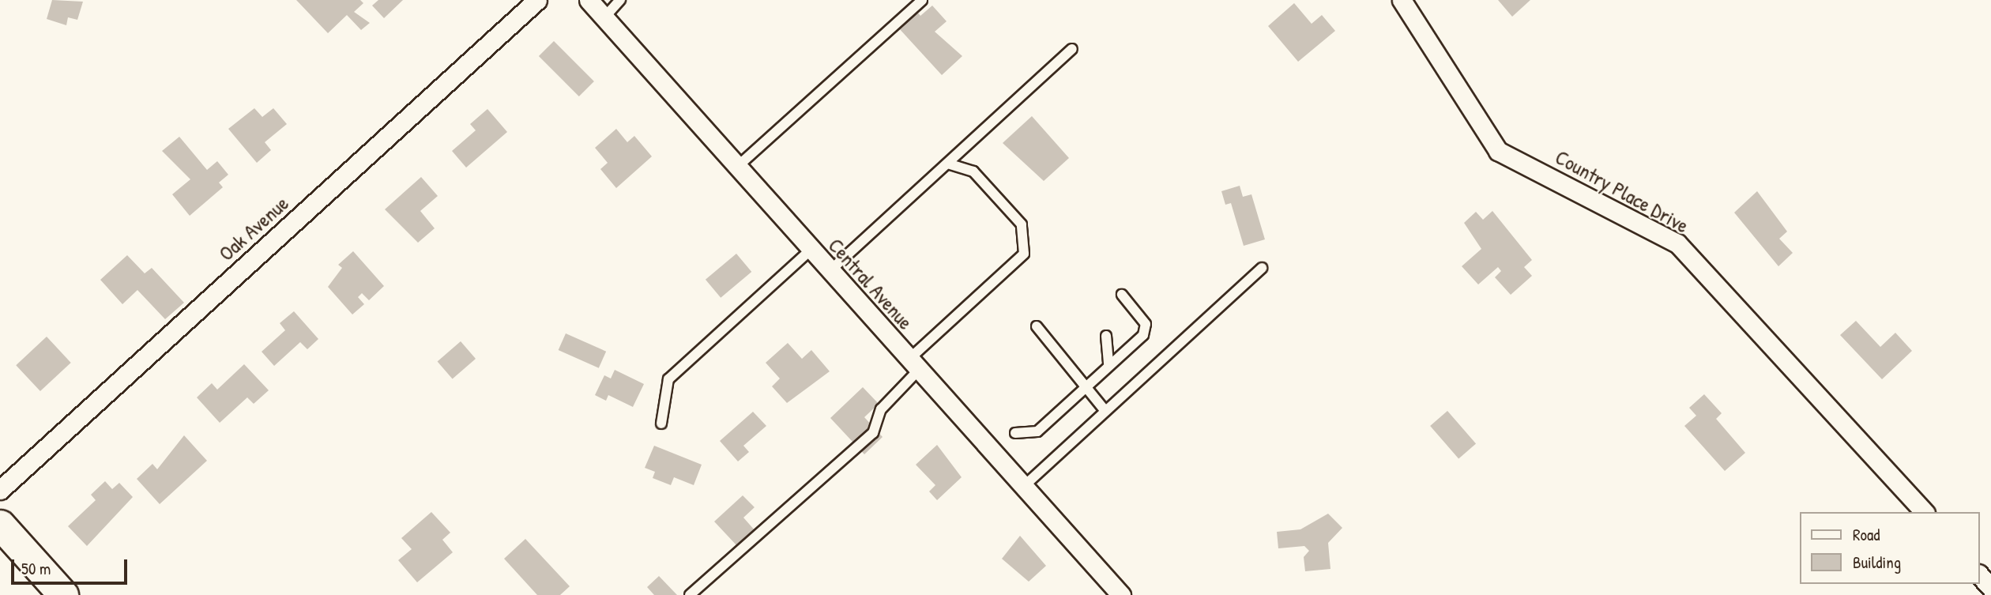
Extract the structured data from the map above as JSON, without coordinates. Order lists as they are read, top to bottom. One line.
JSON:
{"streets":{"street":["Country Place Drive","Oak Avenue","Central Avenue"]},"legend":["Road","Building"],"scale_bar":"50 m"}
